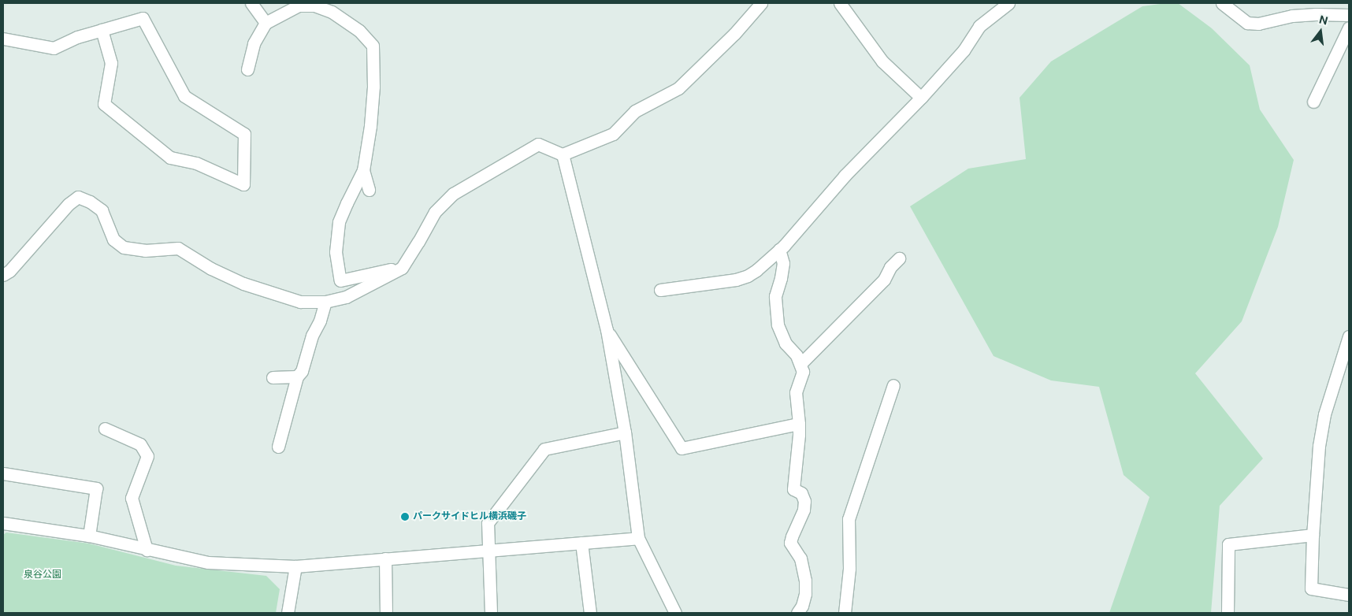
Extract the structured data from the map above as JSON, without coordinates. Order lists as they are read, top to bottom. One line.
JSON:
{"parks":["泉谷公園"],"places":["パークサイドヒル横浜磯子"],"north":"top"}
